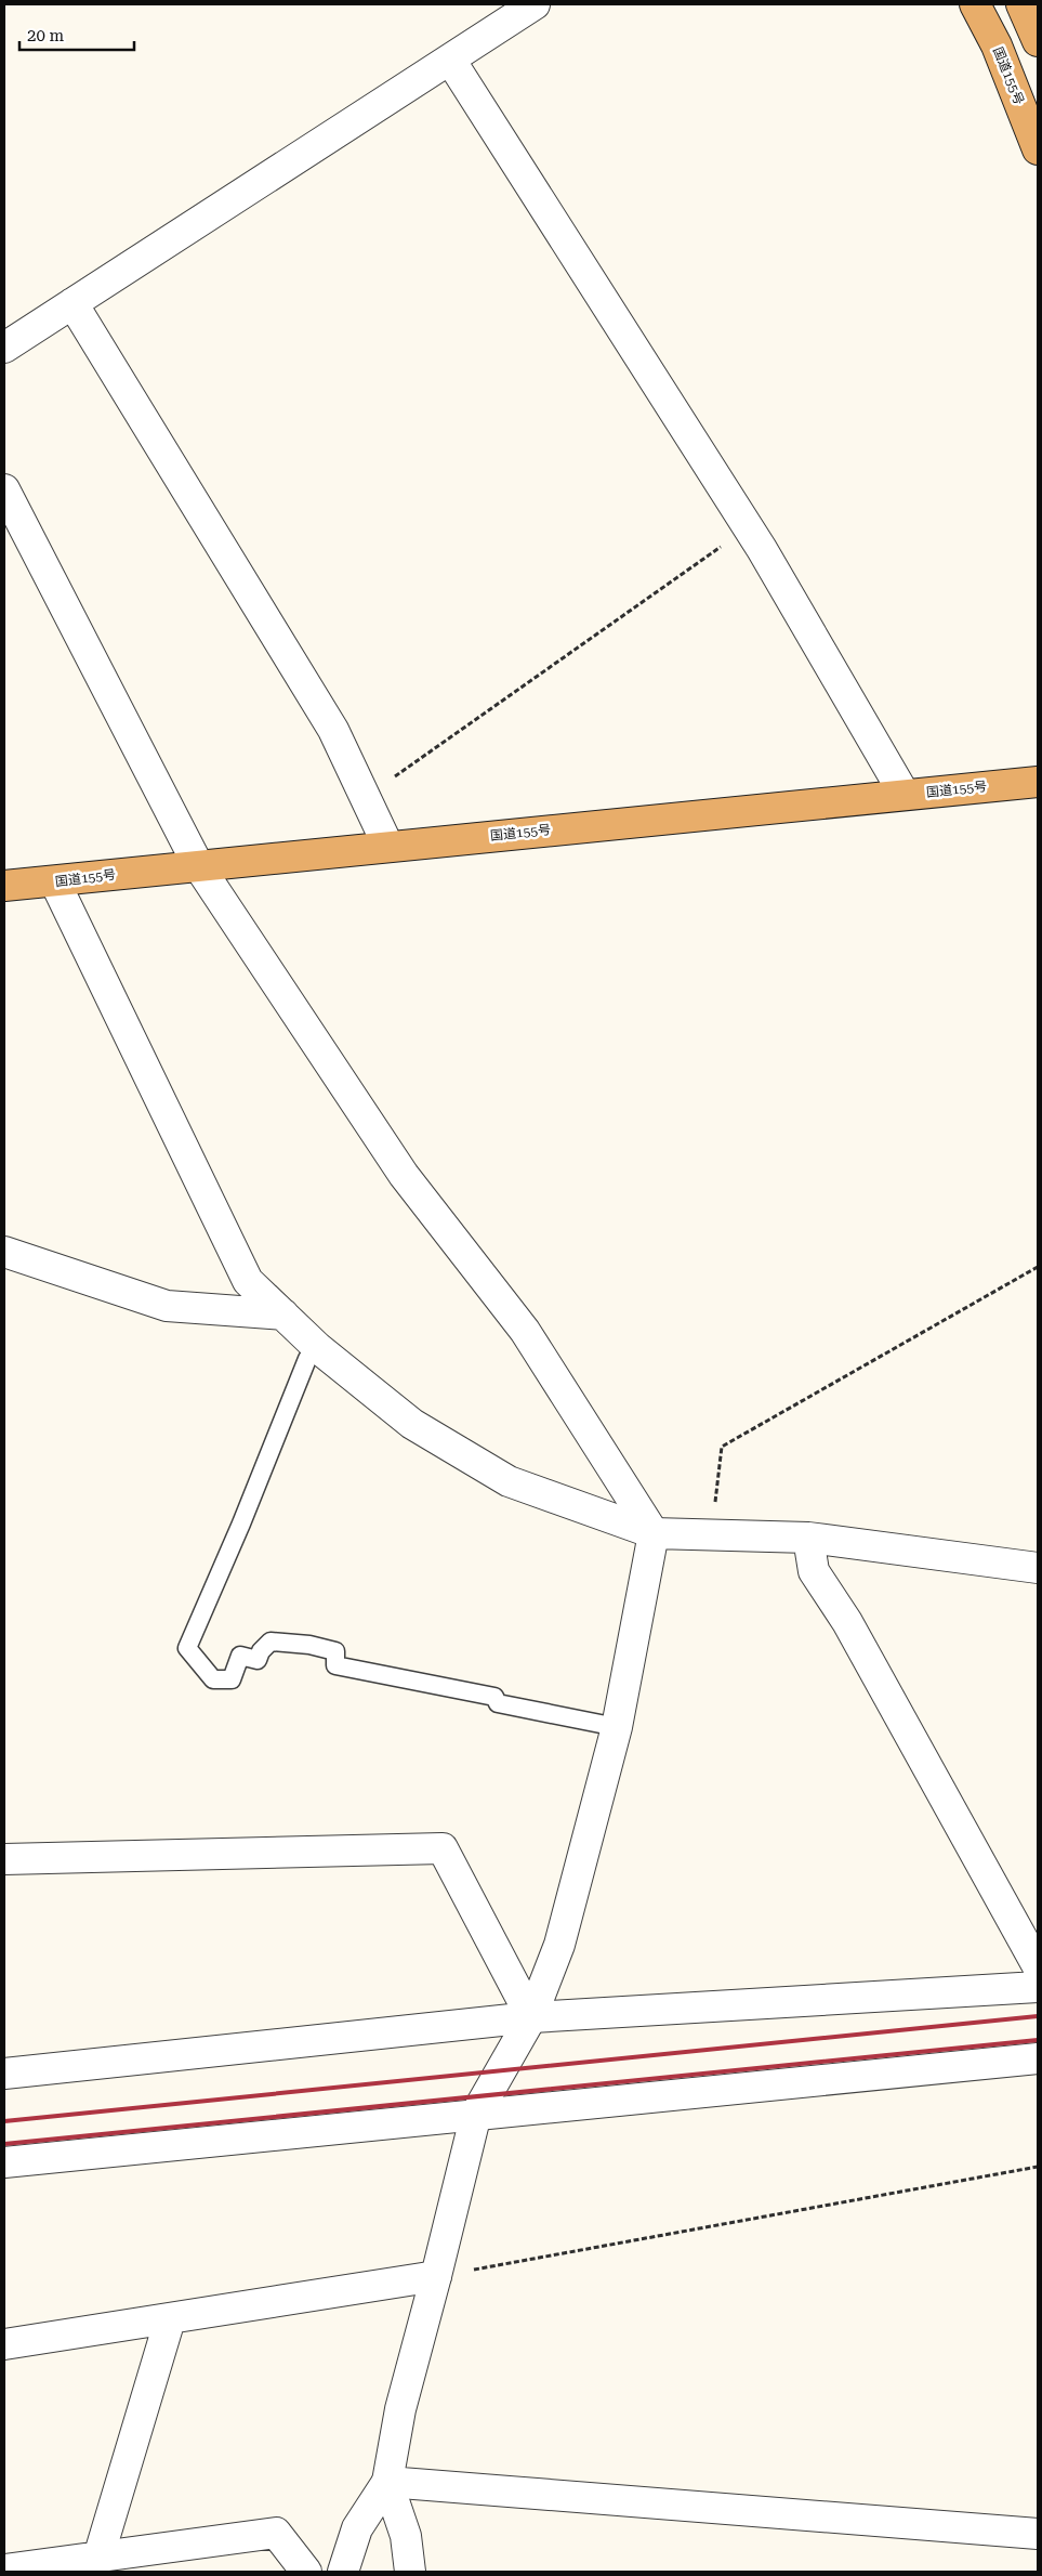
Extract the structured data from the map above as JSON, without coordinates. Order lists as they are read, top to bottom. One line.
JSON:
{"streets":{"highway":["国道155号"]},"scale_bar":"20 m"}
